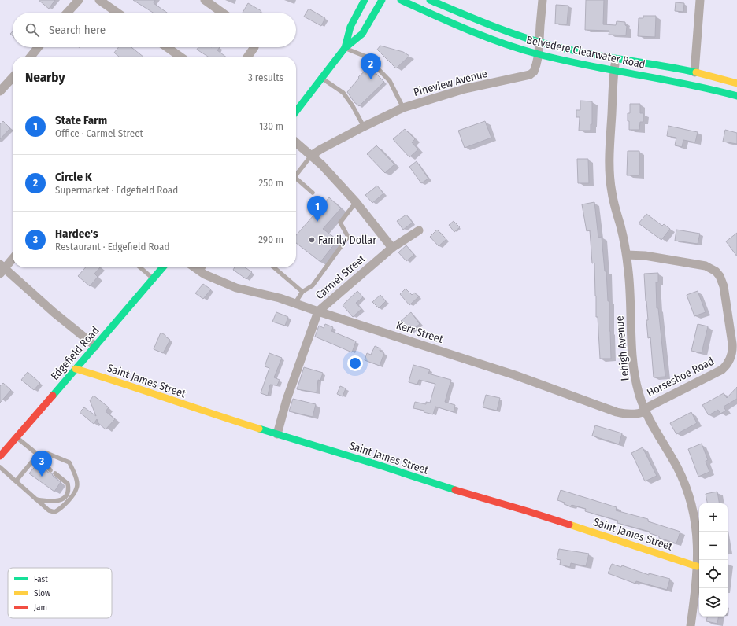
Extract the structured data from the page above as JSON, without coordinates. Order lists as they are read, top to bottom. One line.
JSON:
{"streets":{"main road":["Belvedere Clearwater Road","Edgefield Road","Saint James Street"],"street":["Pineview Avenue","Carmel Street","Kerr Street","Lehigh Avenue","Horseshoe Road"]},"crossings":[["Belvedere Clearwater Road","Pineview Avenue"],["Belvedere Clearwater Road","Lehigh Avenue"],["Carmel Street","Kerr Street"],["Carmel Street","Saint James Street"],["Kerr Street","Lehigh Avenue"],["Kerr Street","Horseshoe Road"],["Lehigh Avenue","Horseshoe Road"],["Lehigh Avenue","Saint James Street"],["Edgefield Road","Saint James Street"]],"places":["Family Dollar"],"legend":["Fast","Slow","Jam"],"page":{"search":"Search here","pins":["2","1","3"],"heading":["Nearby","3 results"],"list":[{"mark":"1","name":"State Farm","note":"Office · Carmel Street","value":"130 m"},{"mark":"2","name":"Circle K","note":"Supermarket · Edgefield Road","value":"250 m"},{"mark":"3","name":"Hardee's","note":"Restaurant · Edgefield Road","value":"290 m"}],"map_buttons":["+","−"]}}
